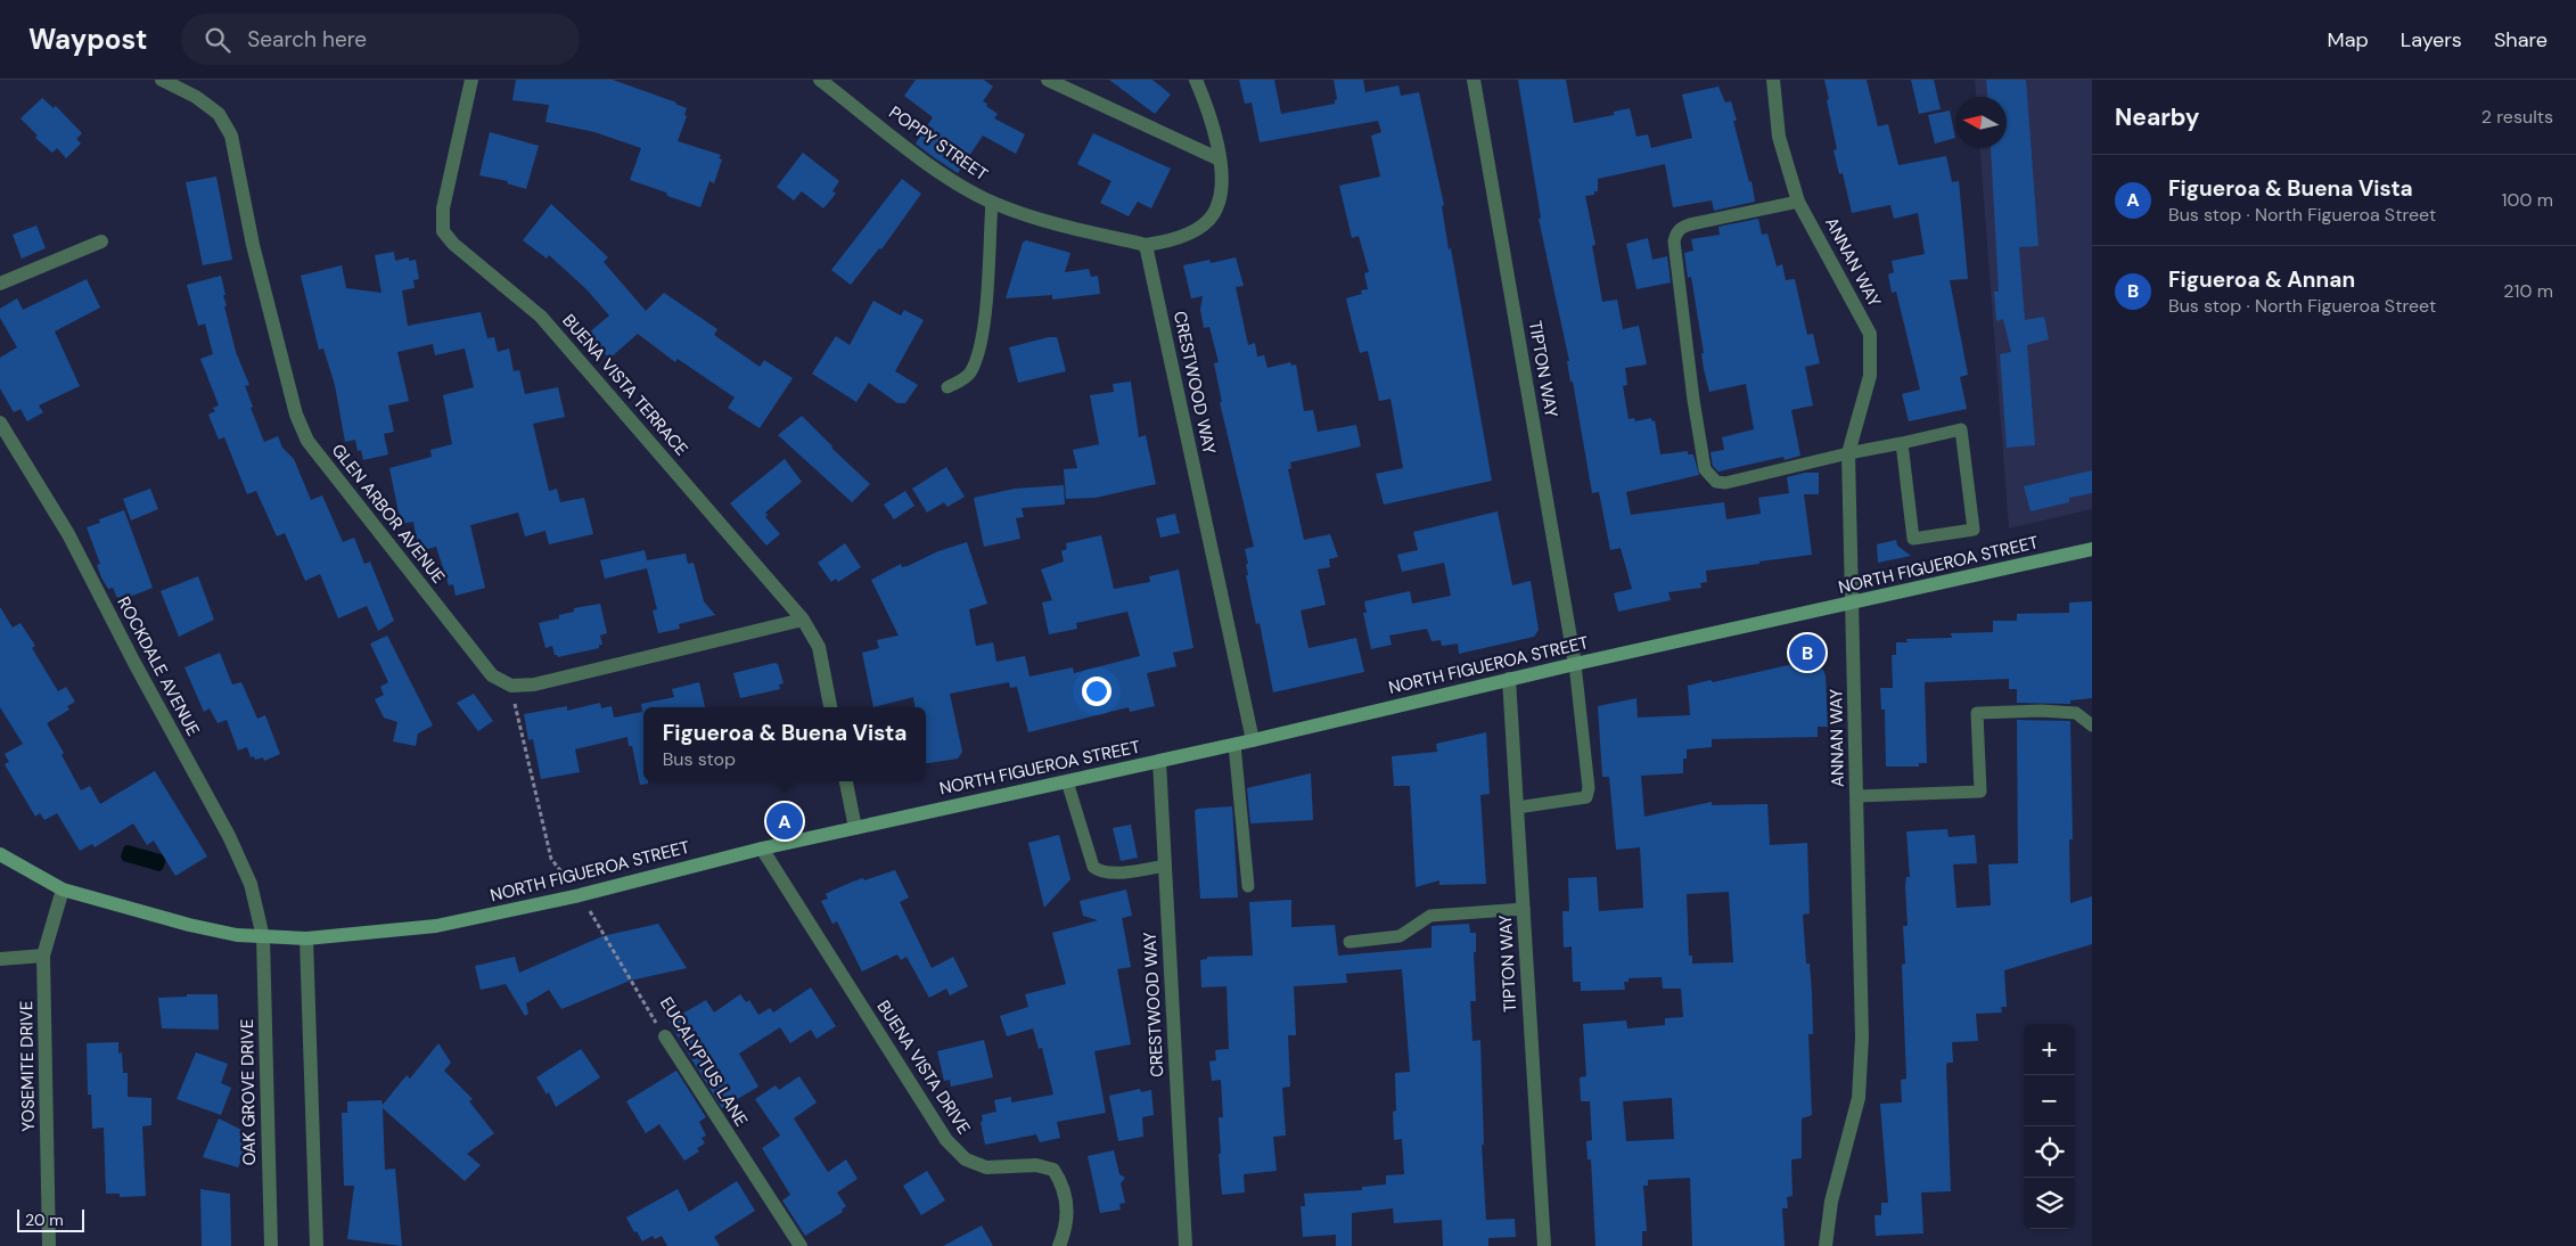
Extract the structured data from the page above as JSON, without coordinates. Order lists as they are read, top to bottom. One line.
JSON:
{"streets":{"main road":["NORTH FIGUEROA STREET"],"street":["POPPY STREET","ANNAN WAY","TIPTON WAY","CRESTWOOD WAY","BUENA VISTA TERRACE","GLEN ARBOR AVENUE","ROCKDALE AVENUE","EUCALYPTUS LANE","YOSEMITE DRIVE","BUENA VISTA DRIVE","OAK GROVE DRIVE"]},"crossings":[["POPPY STREET","CRESTWOOD WAY"],["ANNAN WAY","NORTH FIGUEROA STREET"],["TIPTON WAY","NORTH FIGUEROA STREET"],["CRESTWOOD WAY","NORTH FIGUEROA STREET"],["GLEN ARBOR AVENUE","EUCALYPTUS LANE"],["NORTH FIGUEROA STREET","ROCKDALE AVENUE"],["NORTH FIGUEROA STREET","EUCALYPTUS LANE"],["NORTH FIGUEROA STREET","YOSEMITE DRIVE"],["NORTH FIGUEROA STREET","BUENA VISTA DRIVE"],["NORTH FIGUEROA STREET","OAK GROVE DRIVE"],["ROCKDALE AVENUE","OAK GROVE DRIVE"]],"scale_bar":"20 m","north":"left","page":{"header":"Waypost","search":"Search here","nav":["Map","Layers","Share"],"heading":["Nearby","2 results"],"list":[{"mark":"A","name":"Figueroa & Buena Vista","note":"Bus stop · North Figueroa Street","value":"100 m"},{"mark":"B","name":"Figueroa & Annan","note":"Bus stop · North Figueroa Street","value":"210 m"}],"pins":["B","A"],"popup":["Figueroa & Buena Vista","Bus stop"],"map_buttons":["+","−"],"scale":"20 m"}}
